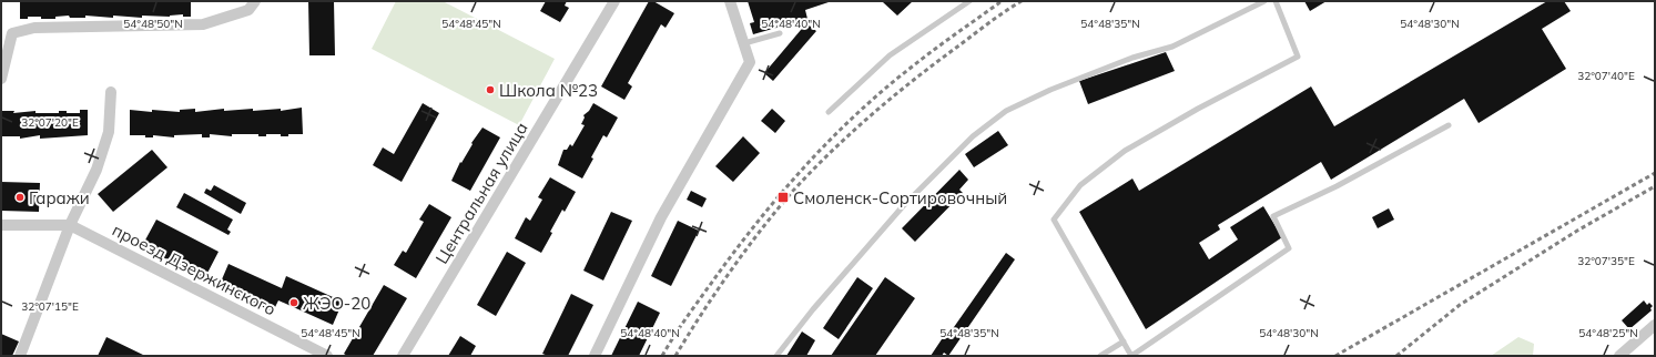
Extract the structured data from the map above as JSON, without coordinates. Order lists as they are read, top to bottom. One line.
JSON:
{"streets":{"street":["Центральная улица","проезд Дзержинского"]},"places":{"other":["Школа №23","Гаражи","ЖЭО-20"],"transit":["Смоленск-Сортировочный"]},"coordinates":["54°48'50\"N","54°48'45\"N","54°48'40\"N","54°48'35\"N","54°48'30\"N","32°07'40\"E","32°07'20\"E","32°07'35\"E","32°07'15\"E","54°48'25\"N"]}
